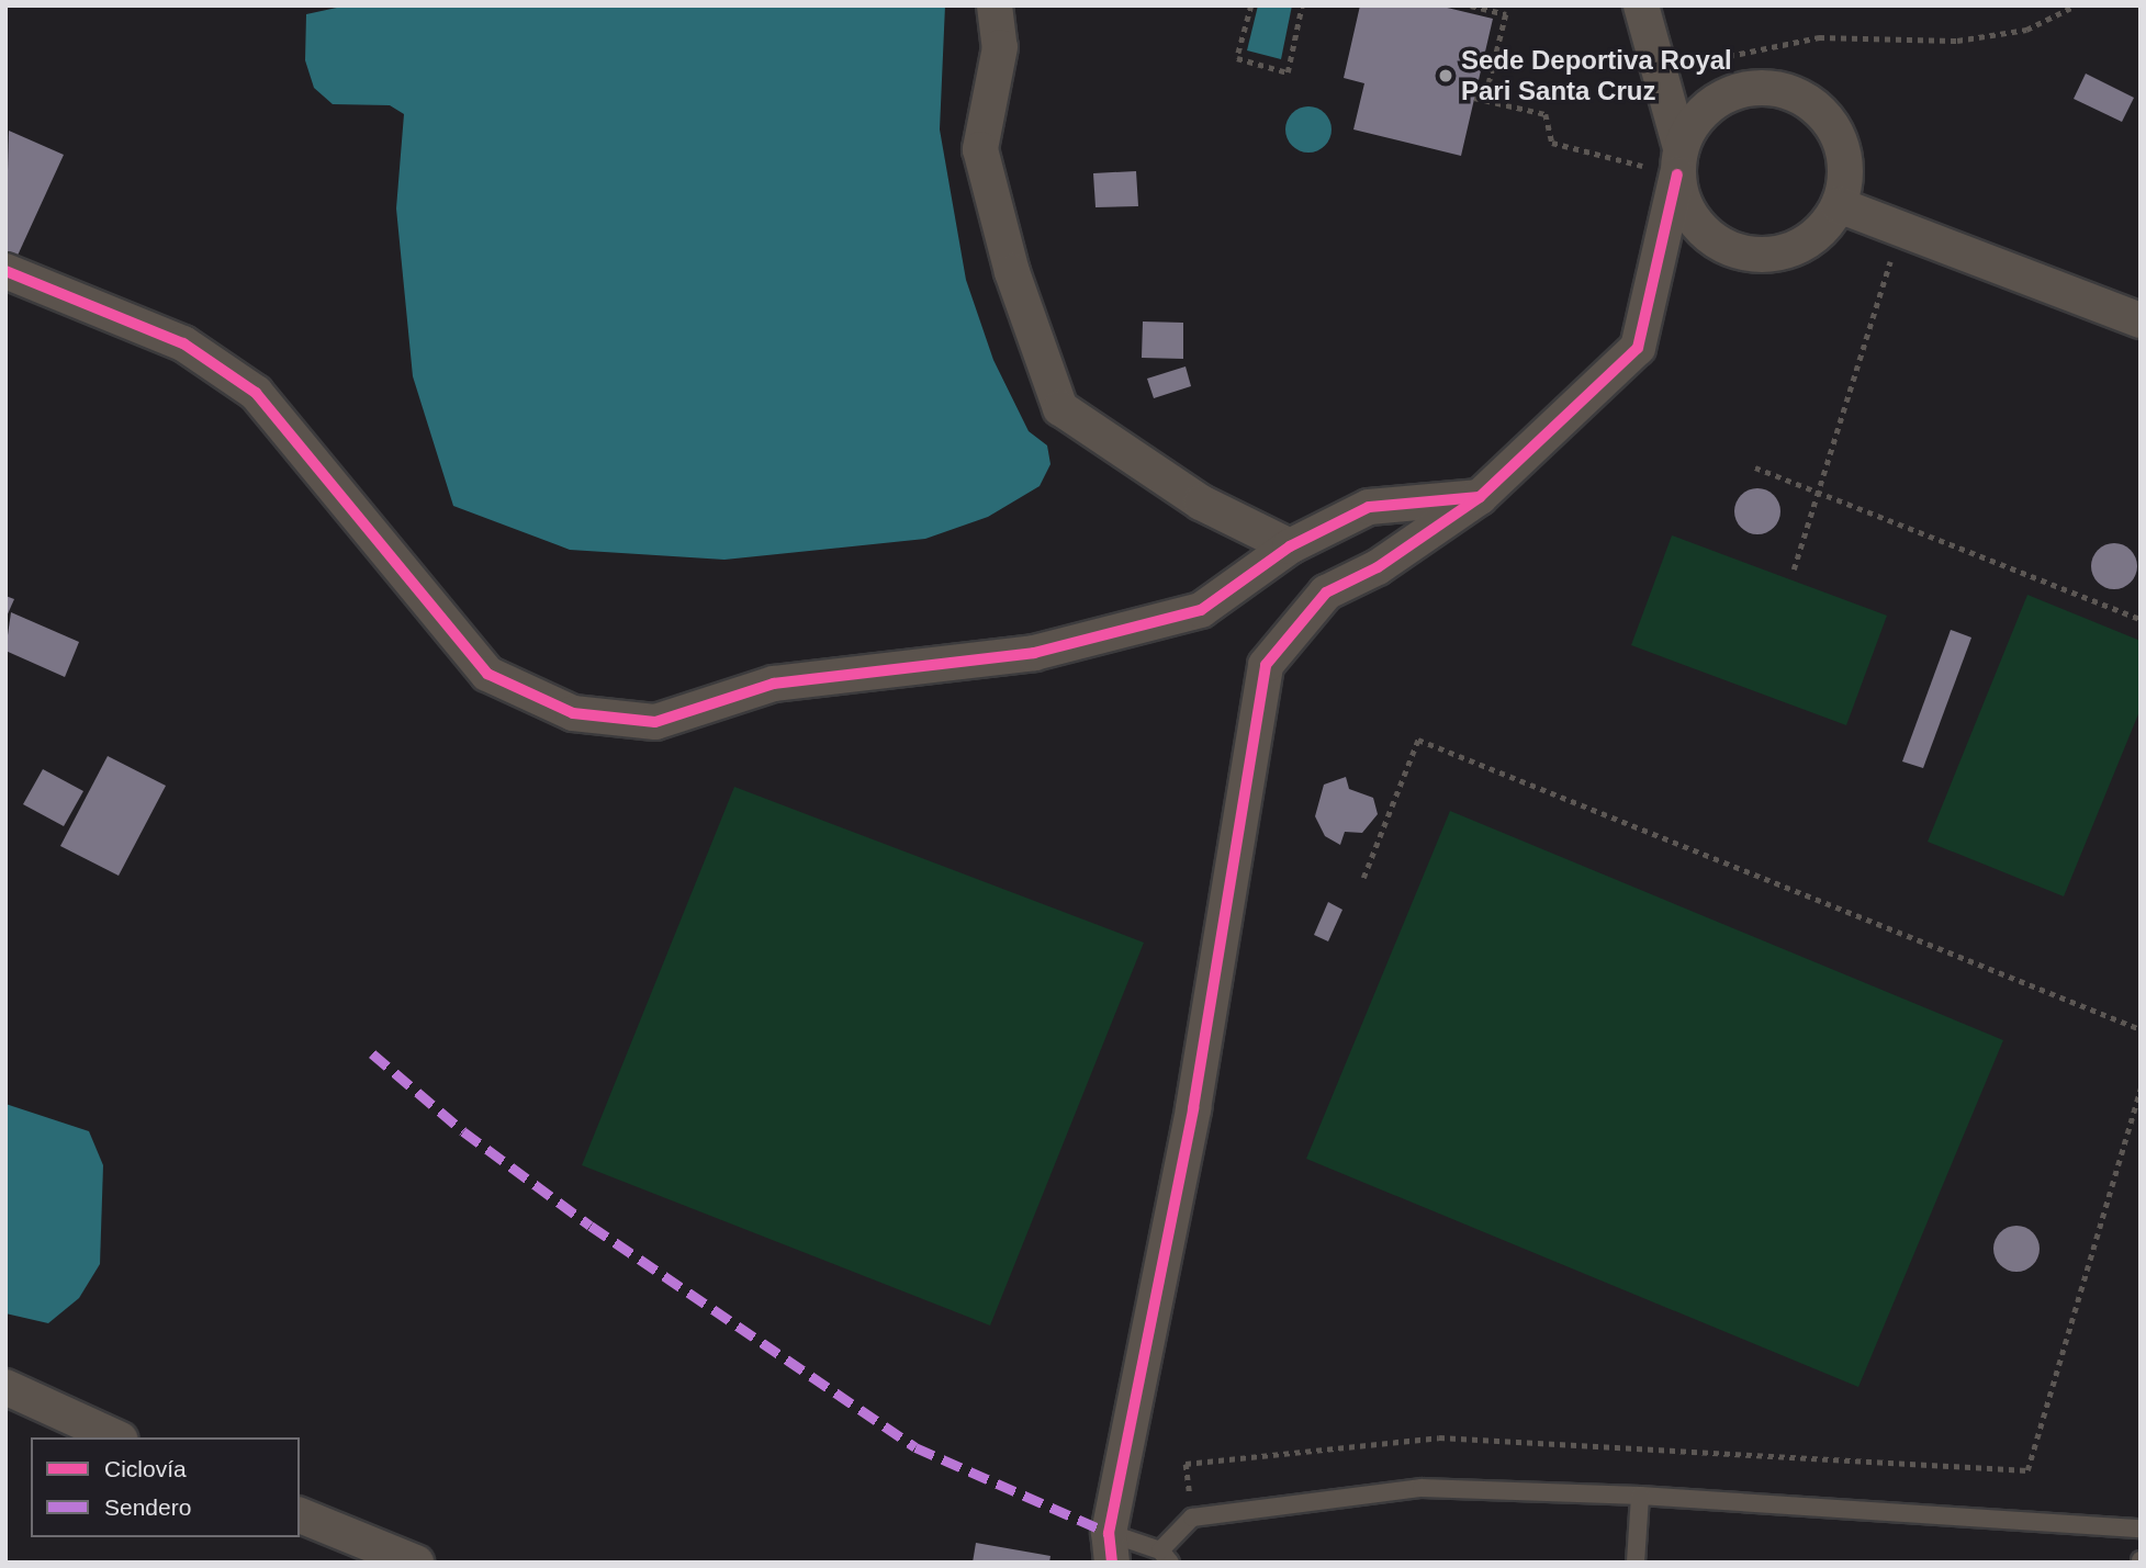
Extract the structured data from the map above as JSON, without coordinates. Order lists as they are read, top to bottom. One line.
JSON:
{"places":["Sede Deportiva Royal Pari Santa Cruz"],"legend":["Ciclovía","Sendero"]}
